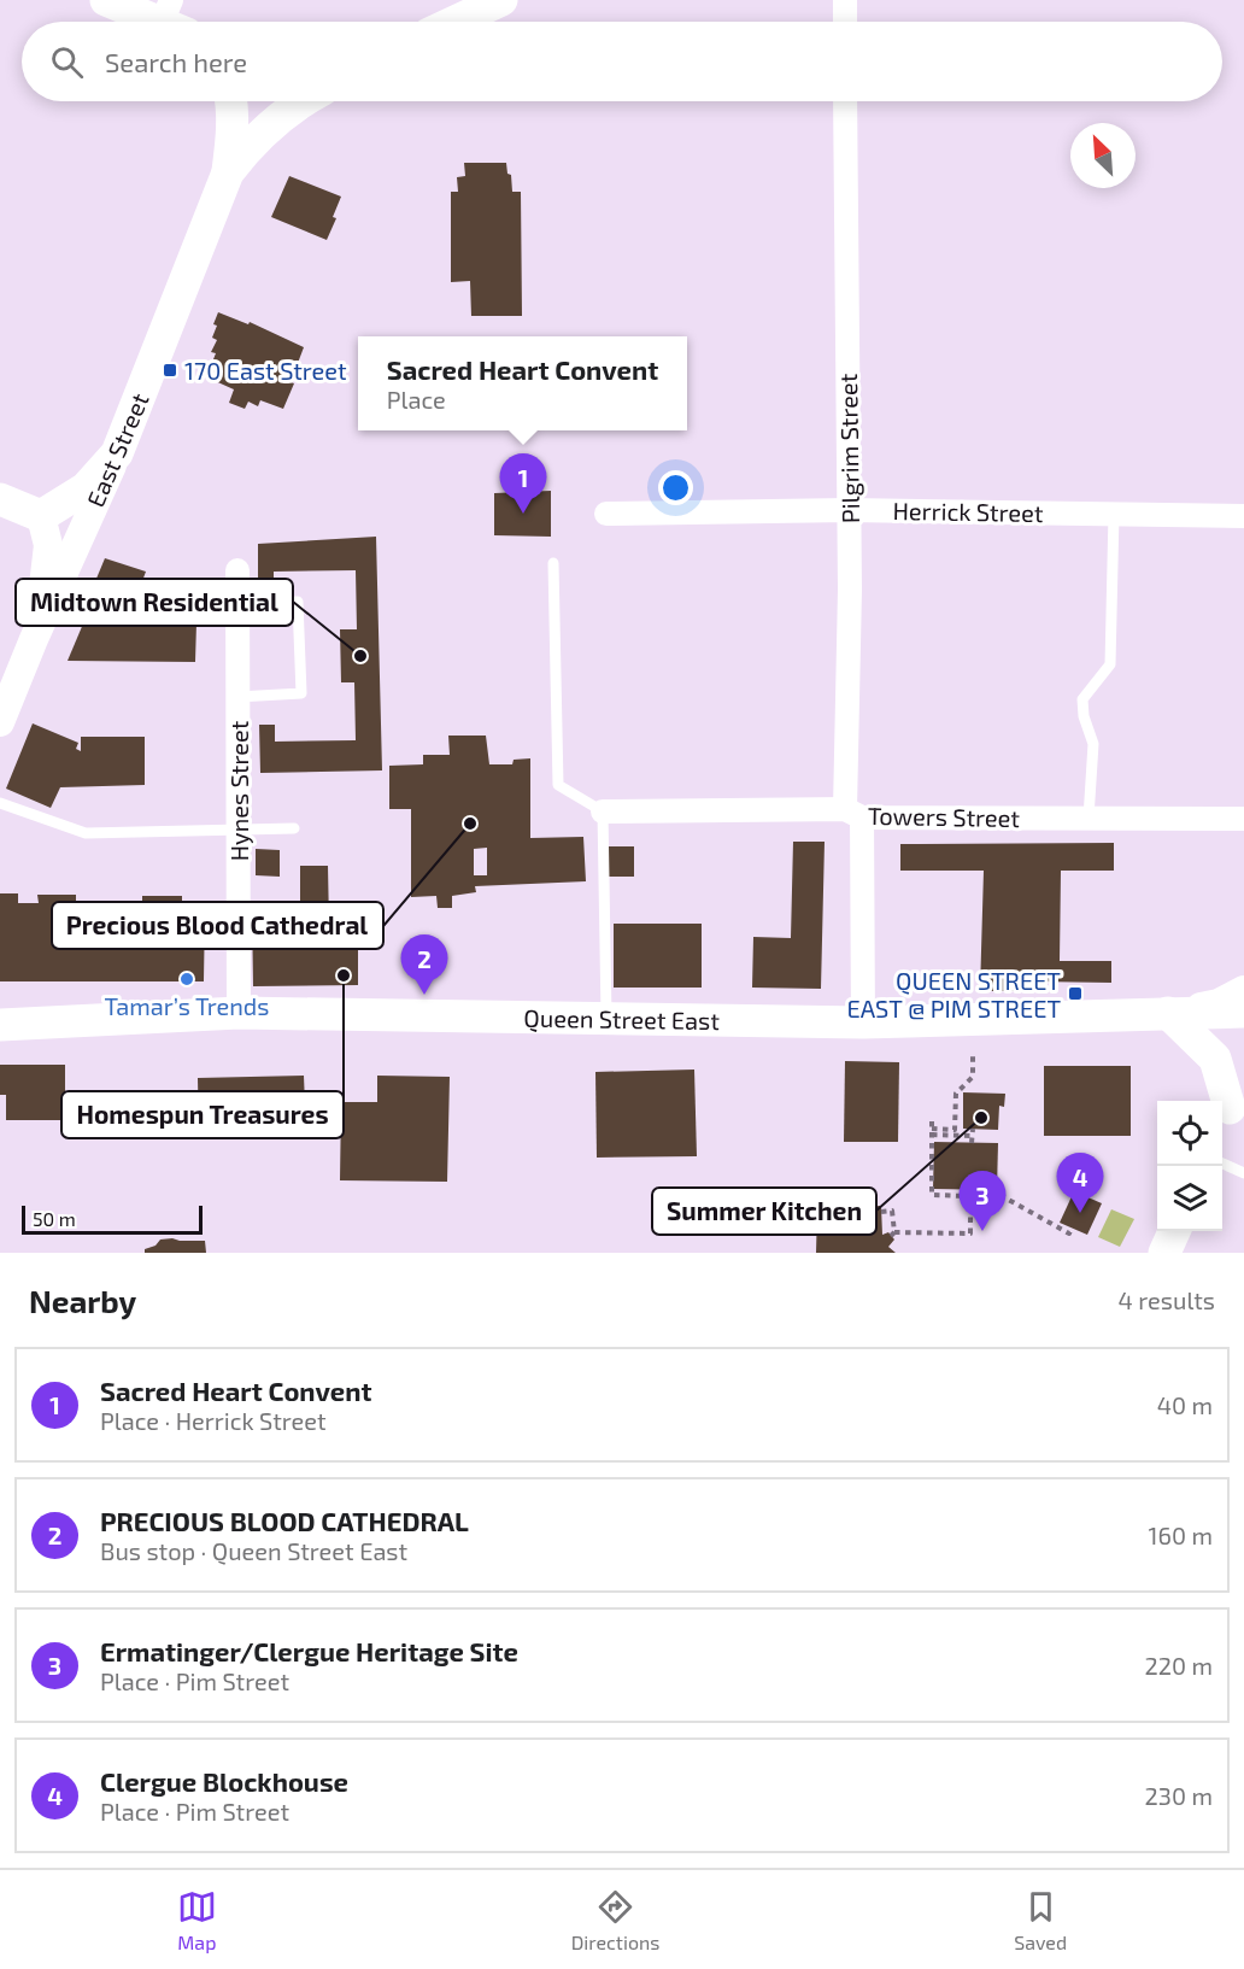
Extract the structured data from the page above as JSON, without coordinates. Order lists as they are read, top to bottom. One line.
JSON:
{"streets":{"main road":["East Street","Queen Street East"],"street":["Pilgrim Street","Herrick Street","Hynes Street","Towers Street"]},"crossings":[["Pilgrim Street","Herrick Street"],["Pilgrim Street","Towers Street"],["Pilgrim Street","Queen Street East"],["Hynes Street","Queen Street East"]],"places":{"transit":["170 East Street","QUEEN STREET EAST @ PIM STREET"],"other":["Midtown Residential","Precious Blood Cathedral","Homespun Treasures","Tamar’s Trends","Summer Kitchen"]},"scale_bar":"50 m","north":"top left","page":{"search":"Search here","popup":["Sacred Heart Convent","Place"],"pins":["1","2","4","3"],"scale":"50 m","heading":["Nearby","4 results"],"list":[{"mark":"1","name":"Sacred Heart Convent","note":"Place · Herrick Street","value":"40 m"},{"mark":"2","name":"PRECIOUS BLOOD CATHEDRAL","note":"Bus stop · Queen Street East","value":"160 m"},{"mark":"3","name":"Ermatinger/Clergue Heritage Site","note":"Place · Pim Street","value":"220 m"},{"mark":"4","name":"Clergue Blockhouse","note":"Place · Pim Street","value":"230 m"}],"nav":["Map","Directions","Saved"]}}
